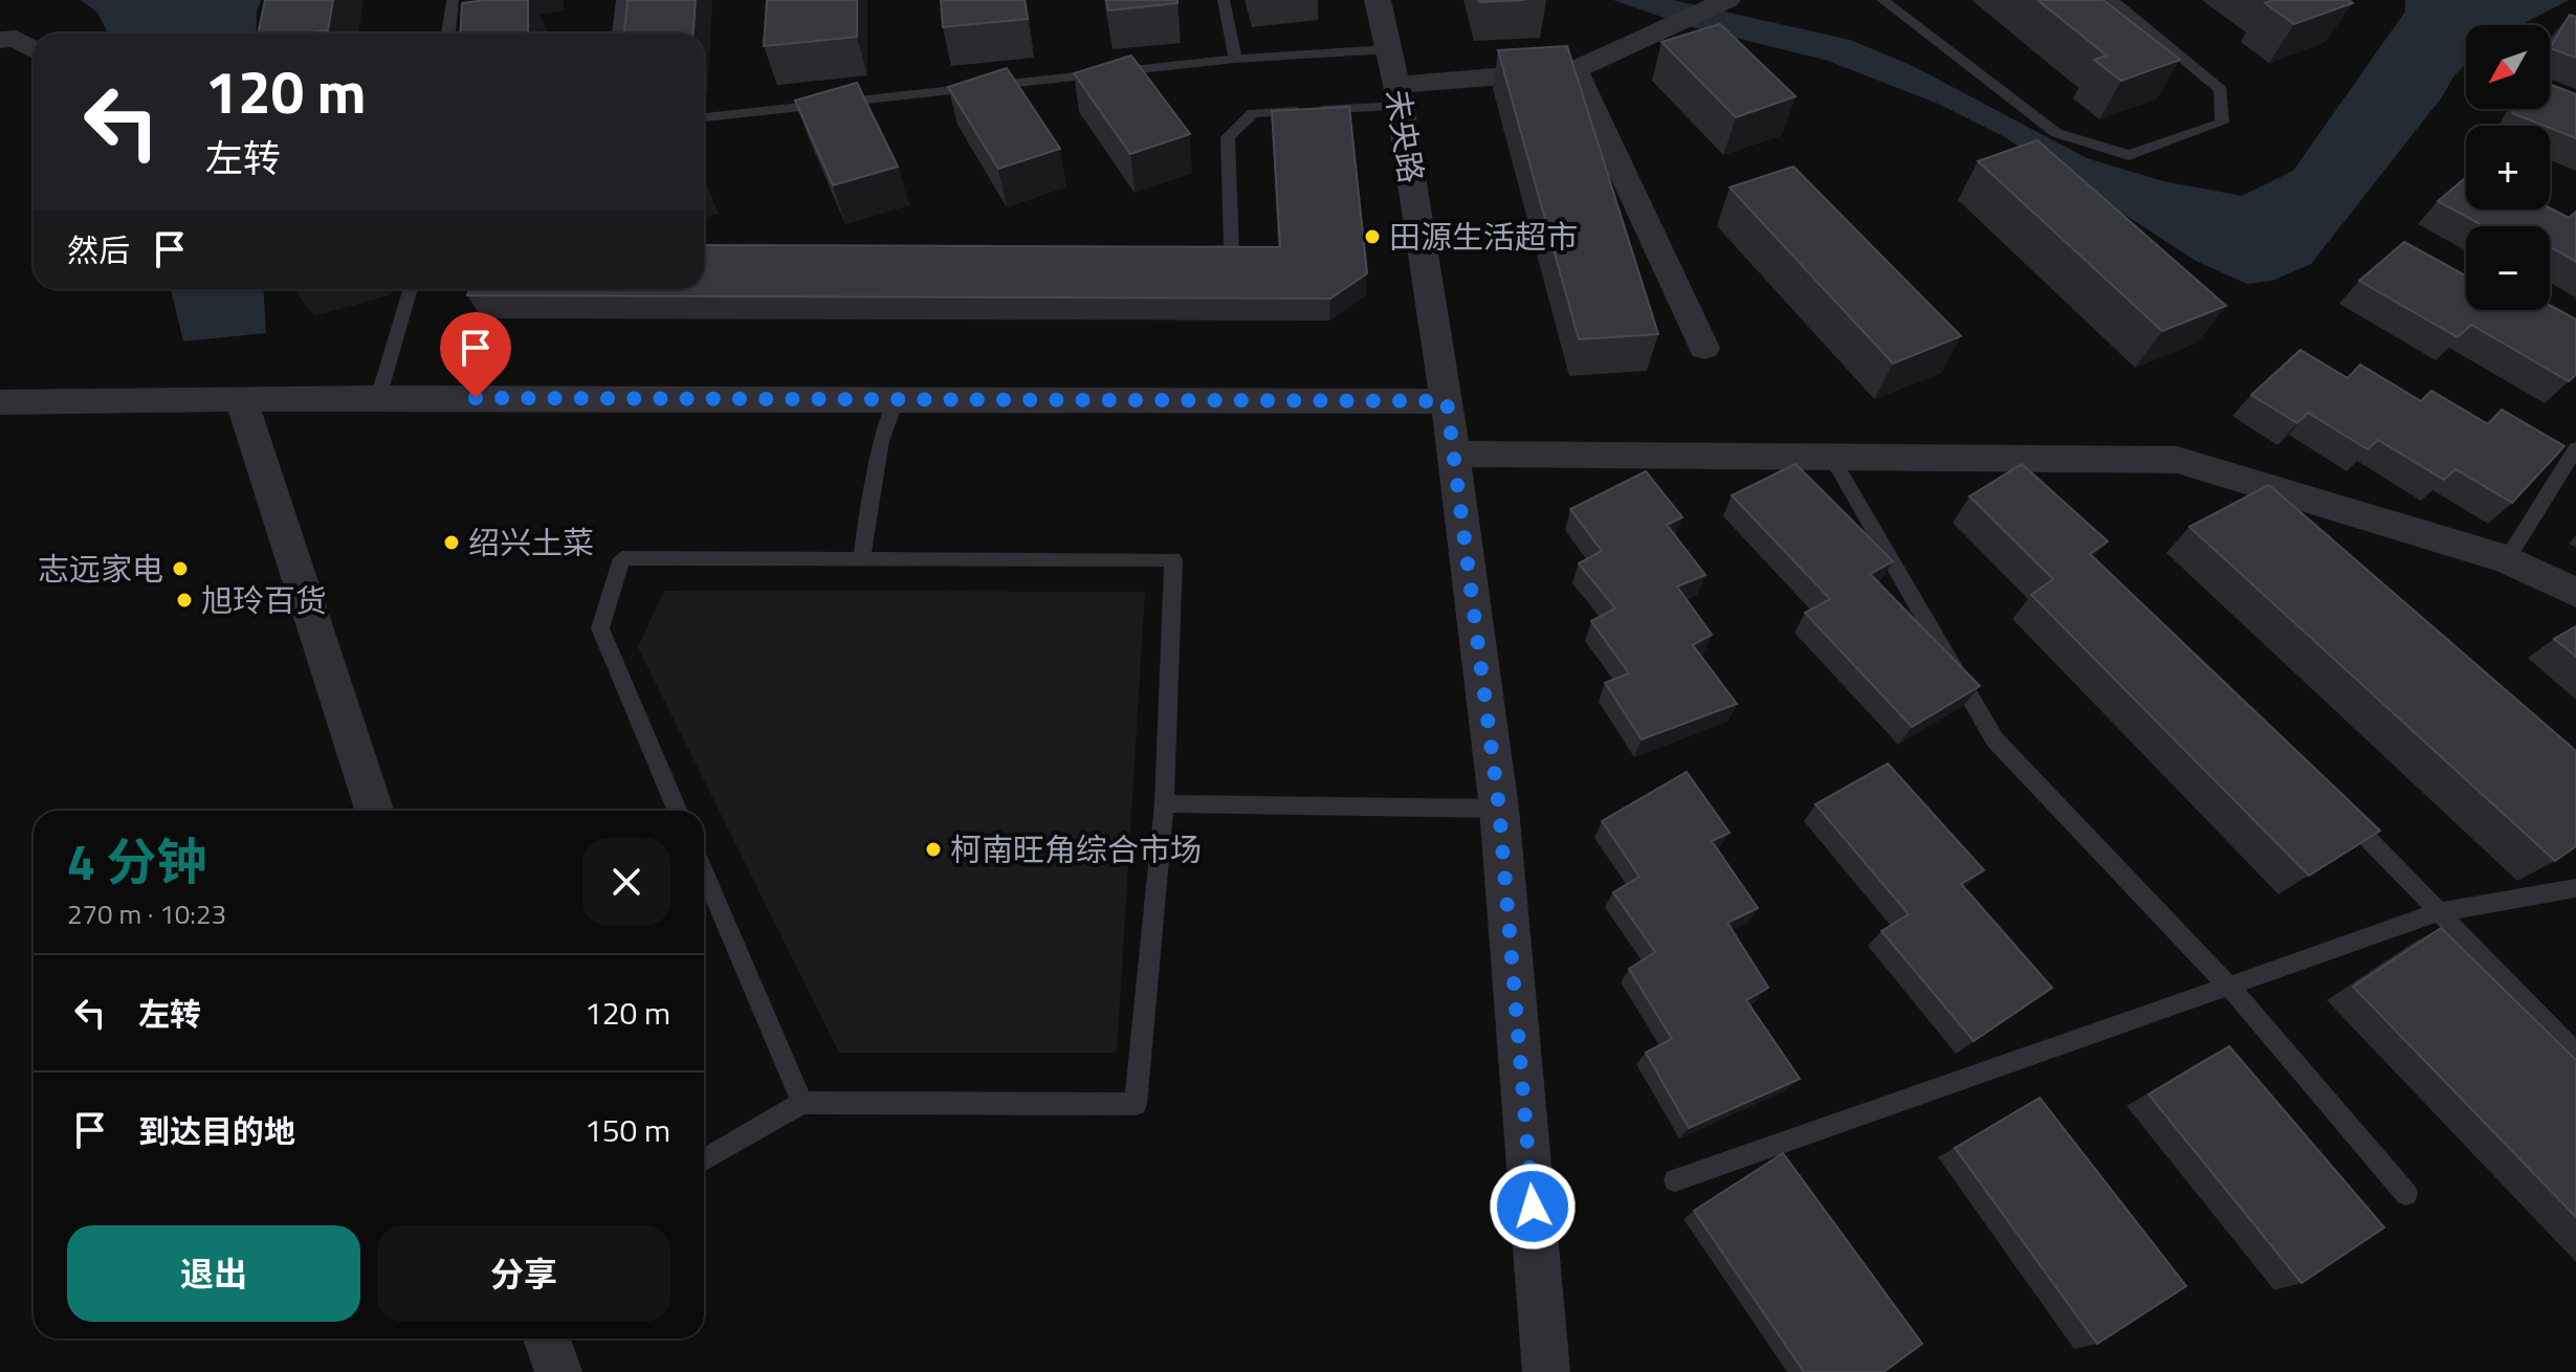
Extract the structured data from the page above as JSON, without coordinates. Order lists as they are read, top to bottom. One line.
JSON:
{"streets":{"street":["未央路"]},"places":["田源生活超市","绍兴土菜","志远家电","旭玲百货","柯南旺角综合市场"],"north":"bottom left","page":{"map_buttons":["+","−"],"turn":["120 m","左转"],"then":"然后","heading":["4 分钟","270 m · 10:23"],"list":[{"name":"左转","value":"120 m"},{"name":"到达目的地","value":"150 m"}],"buttons":["退出","分享"]}}
